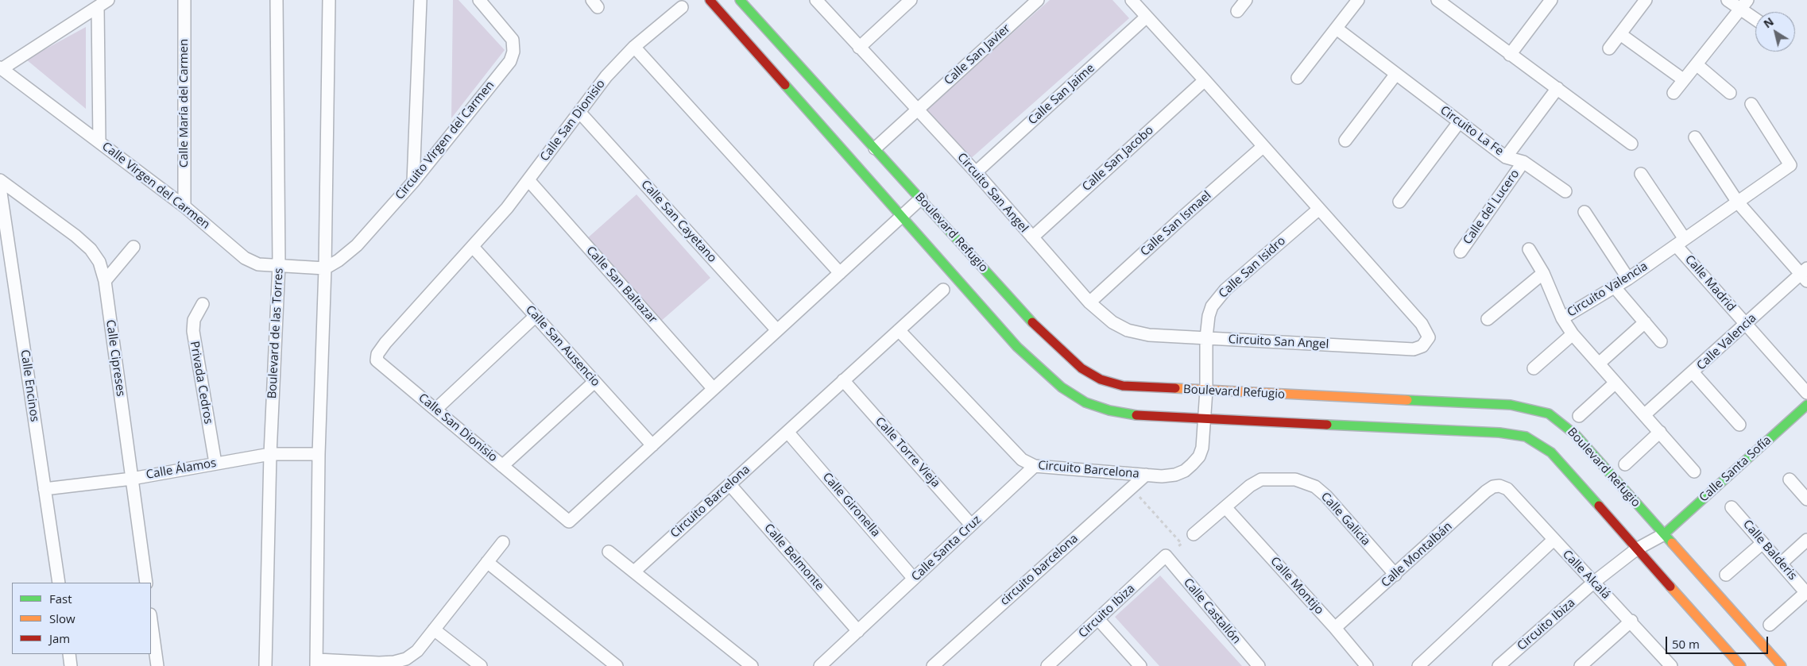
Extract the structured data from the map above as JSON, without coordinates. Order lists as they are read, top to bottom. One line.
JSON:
{"streets":{"street":["Calle San Javier","Calle San Jaime","Calle María del Carmen","Calle San Dionisio","Circuito La Fe","Circuito Virgen del Carmen","Calle San Jacobo","Calle Virgen del Carmen","Circuito San Angel","Calle del Lucero","Calle San Cayetano","Calle San Ismael","Boulevard Refugio","Calle San Isidro","Calle Madrid","Calle San Baltazar","Circuito Valencia","Boulevard de las Torres","Calle Valencia","Calle San Ausencio","Calle Cipreses","Privada Cedros","Calle Encinos","Calle Torre Vieja","Calle Álamos","Calle Santa Sofía","Circuito Barcelona","Calle Gironella","Calle Galicia","Calle Santa Cruz","Calle Balderis","Calle Montalbán","Calle Belmonte","circuito barcelona","Calle Alcalá","Calle Montijo","Circuito Ibiza","Calle Castallón"]},"crossings":[["Calle San Javier","Circuito San Angel"],["Calle San Javier","Boulevard Refugio"],["Calle San Jaime","Circuito San Angel"],["Calle María del Carmen","Calle Virgen del Carmen"],["Calle San Dionisio","Calle San Cayetano"],["Calle San Dionisio","Boulevard Refugio"],["Calle San Dionisio","Calle San Baltazar"],["Calle San Dionisio","Calle San Ausencio"],["Circuito Virgen del Carmen","Calle Virgen del Carmen"],["Calle San Jacobo","Circuito San Angel"],["Calle Virgen del Carmen","Boulevard de las Torres"],["Circuito San Angel","Calle San Ismael"],["Circuito San Angel","Calle San Isidro"],["Boulevard Refugio","Calle Santa Sofía"],["Boulevard Refugio","Circuito Ibiza"],["Calle Madrid","Circuito Valencia"],["Calle Madrid","Calle Valencia"],["Circuito Valencia","Calle Valencia"],["Boulevard de las Torres","Calle Álamos"],["Calle Cipreses","Calle Álamos"],["Privada Cedros","Calle Álamos"],["Calle Encinos","Calle Álamos"],["Calle Torre Vieja","Circuito Barcelona"],["Calle Torre Vieja","Calle Santa Cruz"],["Calle Santa Sofía","Circuito Ibiza"],["Circuito Barcelona","Calle Gironella"],["Circuito Barcelona","Calle Santa Cruz"],["Circuito Barcelona","Calle Belmonte"],["Circuito Barcelona","circuito barcelona"],["Calle Gironella","Calle Santa Cruz"],["Calle Galicia","Calle Montalbán"],["Calle Galicia","Calle Montijo"],["Calle Santa Cruz","Calle Belmonte"],["Calle Montalbán","Calle Alcalá"],["Calle Montalbán","Calle Montijo"],["Calle Alcalá","Circuito Ibiza"],["Circuito Ibiza","Calle Castallón"]],"legend":["Fast","Slow","Jam"],"scale_bar":"50 m","north":"top left"}
